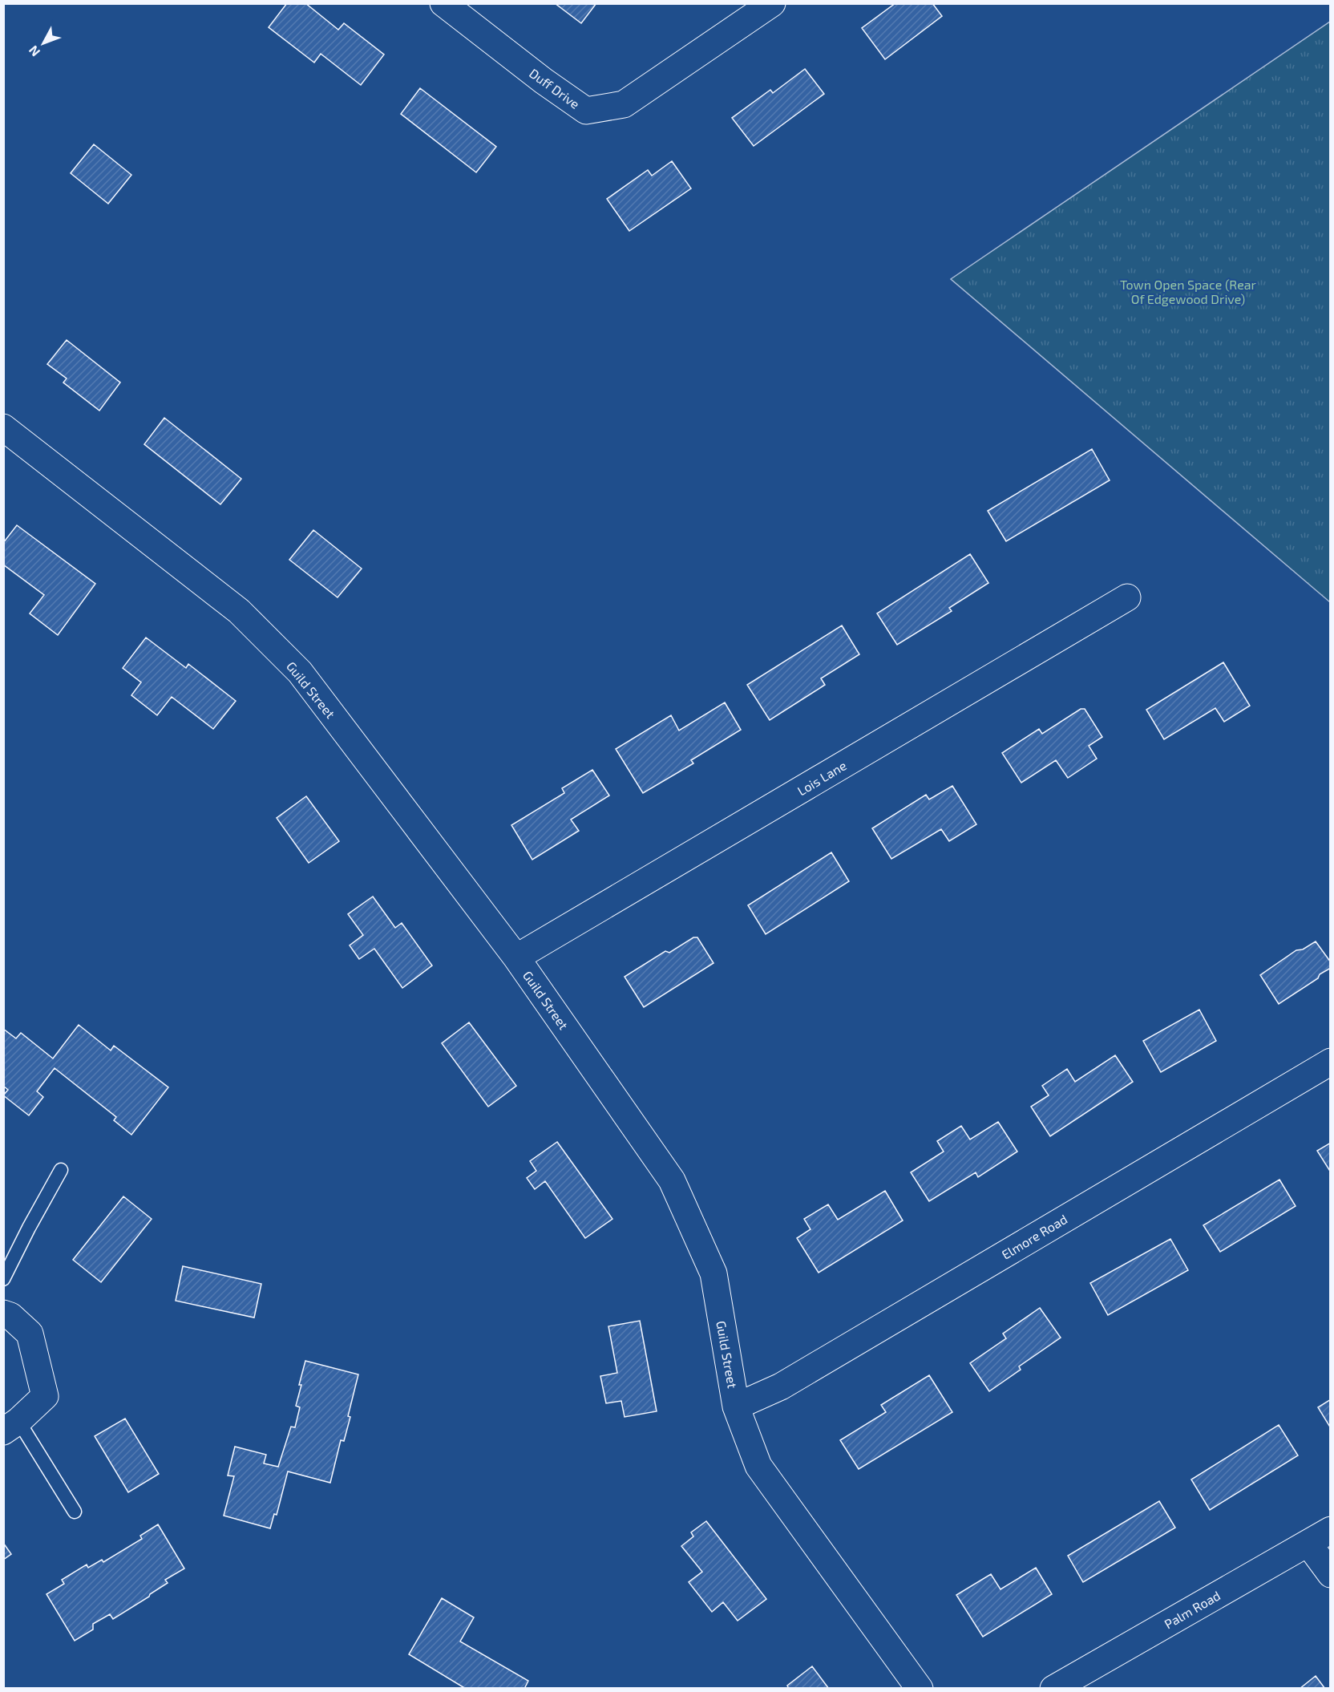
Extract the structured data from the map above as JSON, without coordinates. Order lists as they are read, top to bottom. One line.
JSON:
{"streets":{"street":["Duff Drive","Guild Street","Lois Lane","Elmore Road","Palm Road"]},"crossings":[["Guild Street","Lois Lane"],["Guild Street","Elmore Road"]],"parks":["Town Open Space (Rear Of Edgewood Drive)"],"north":"bottom left"}
